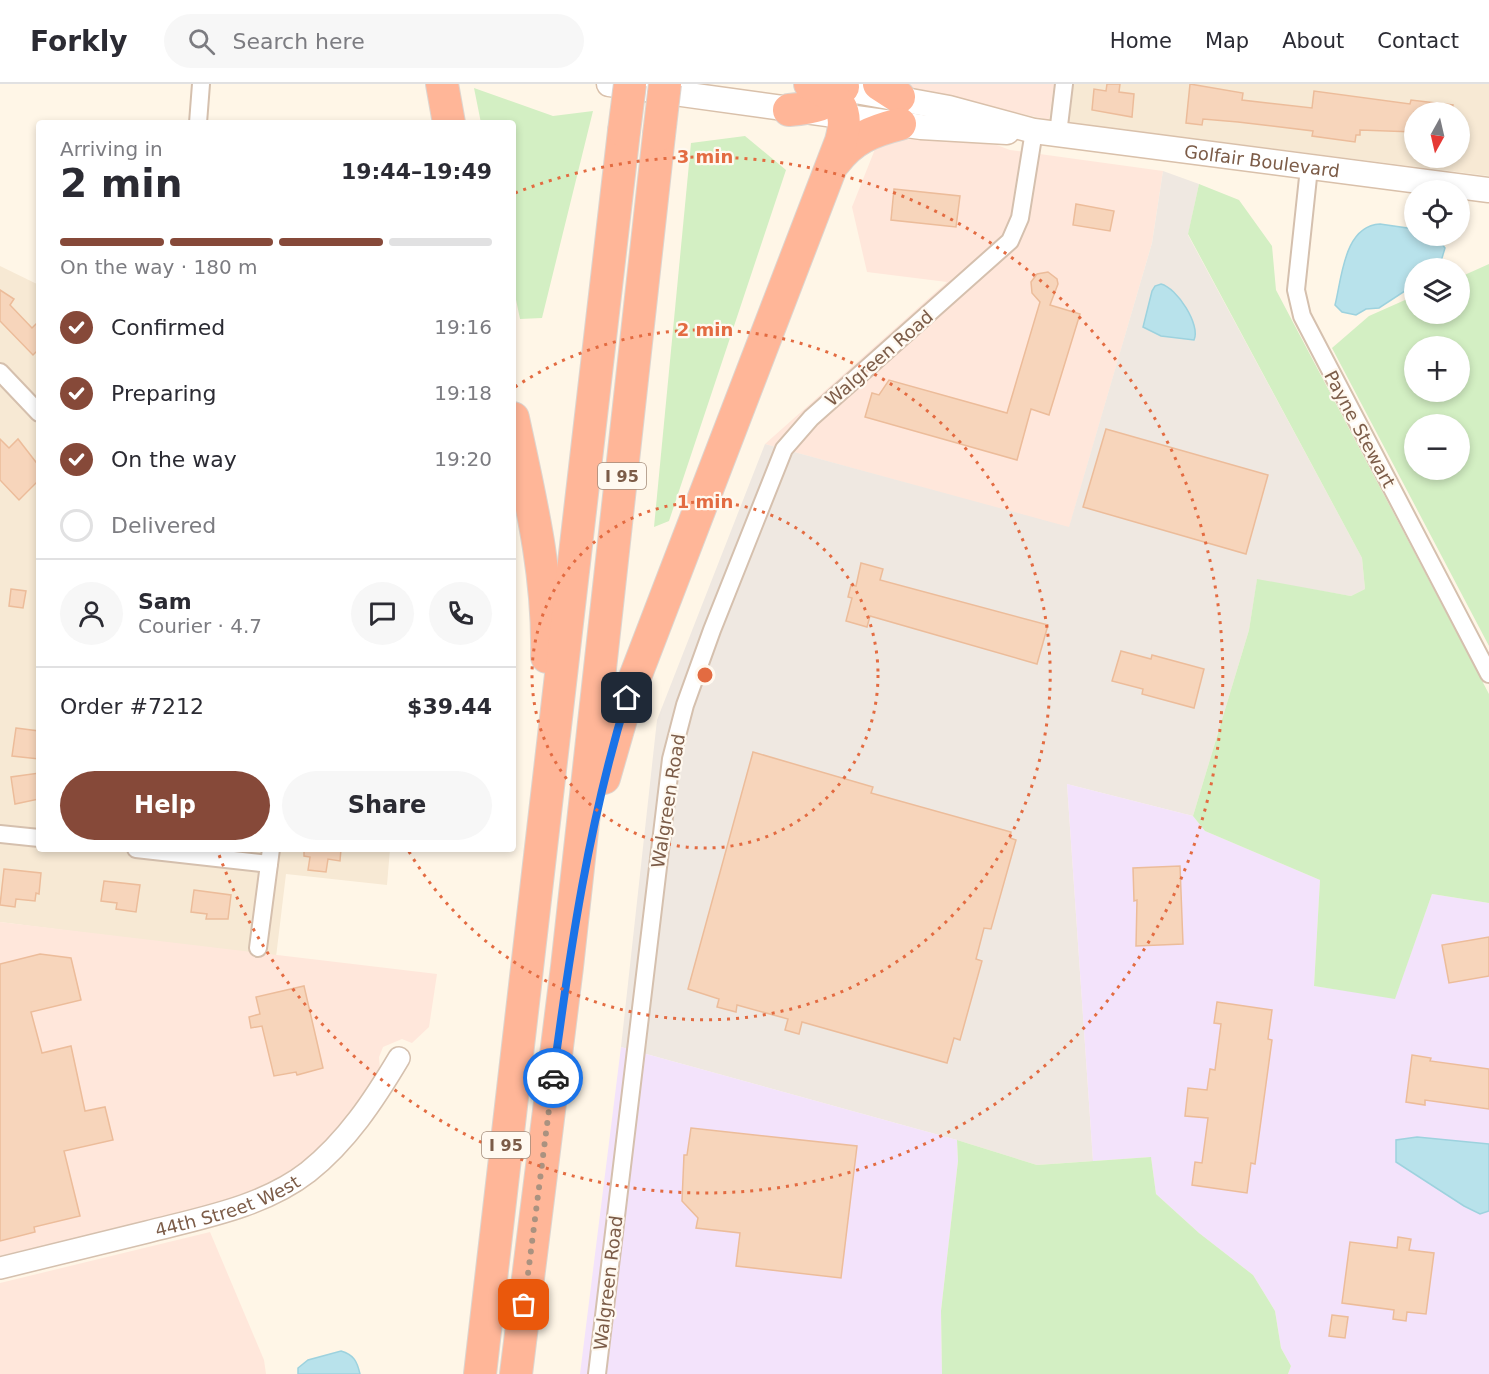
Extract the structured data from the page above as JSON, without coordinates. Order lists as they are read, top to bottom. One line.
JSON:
{"streets":{"highway":["I 95"],"main road":["Golfair Boulevard"],"street":["Walgreen Road","Payne Stewart","44th Street West"]},"crossings":[["Golfair Boulevard","Walgreen Road"],["Golfair Boulevard","Payne Stewart"]],"north":"bottom","page":{"header":"Forkly","search":"Search here","nav":["Home","Map","About","Contact"],"map_buttons":["+","−"],"heading":["2 min","Arriving in","19:44–19:49"],"panel":["Sam","Courier · 4.7","Order #7212","$39.44"],"bar":"On the way · 180 m","list":[["Confirmed","19:16"],["Preparing","19:18"],["On the way","19:20"],"Delivered"],"buttons":["Help","Share"]},"rings":["3 min","2 min","1 min"]}
